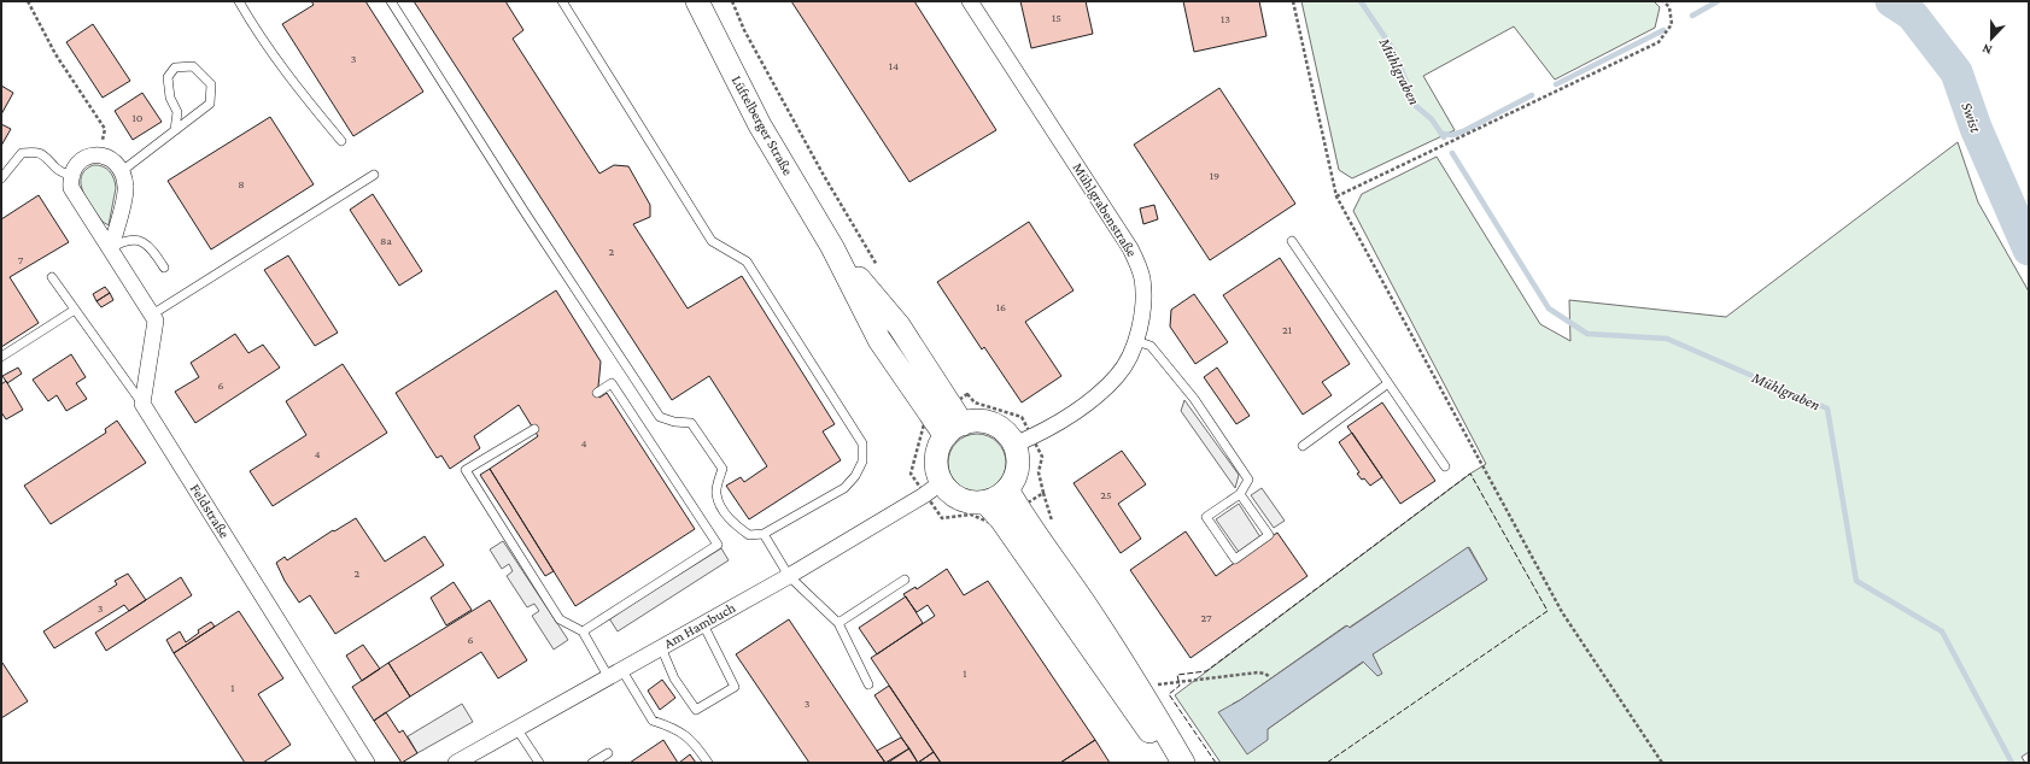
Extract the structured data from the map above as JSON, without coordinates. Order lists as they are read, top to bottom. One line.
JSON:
{"streets":{"main road":["Lüftelberger Straße"],"street":["Mühlgrabenstraße","Feldstraße","Am Hambuch"]},"water":["Mühlgraben","Swist"],"house_numbers":["15","13","3","14","10","19","8","8a","2","7","16","21","6","4","4","25","2","3","27","6","1","1","3"],"north":"bottom"}
